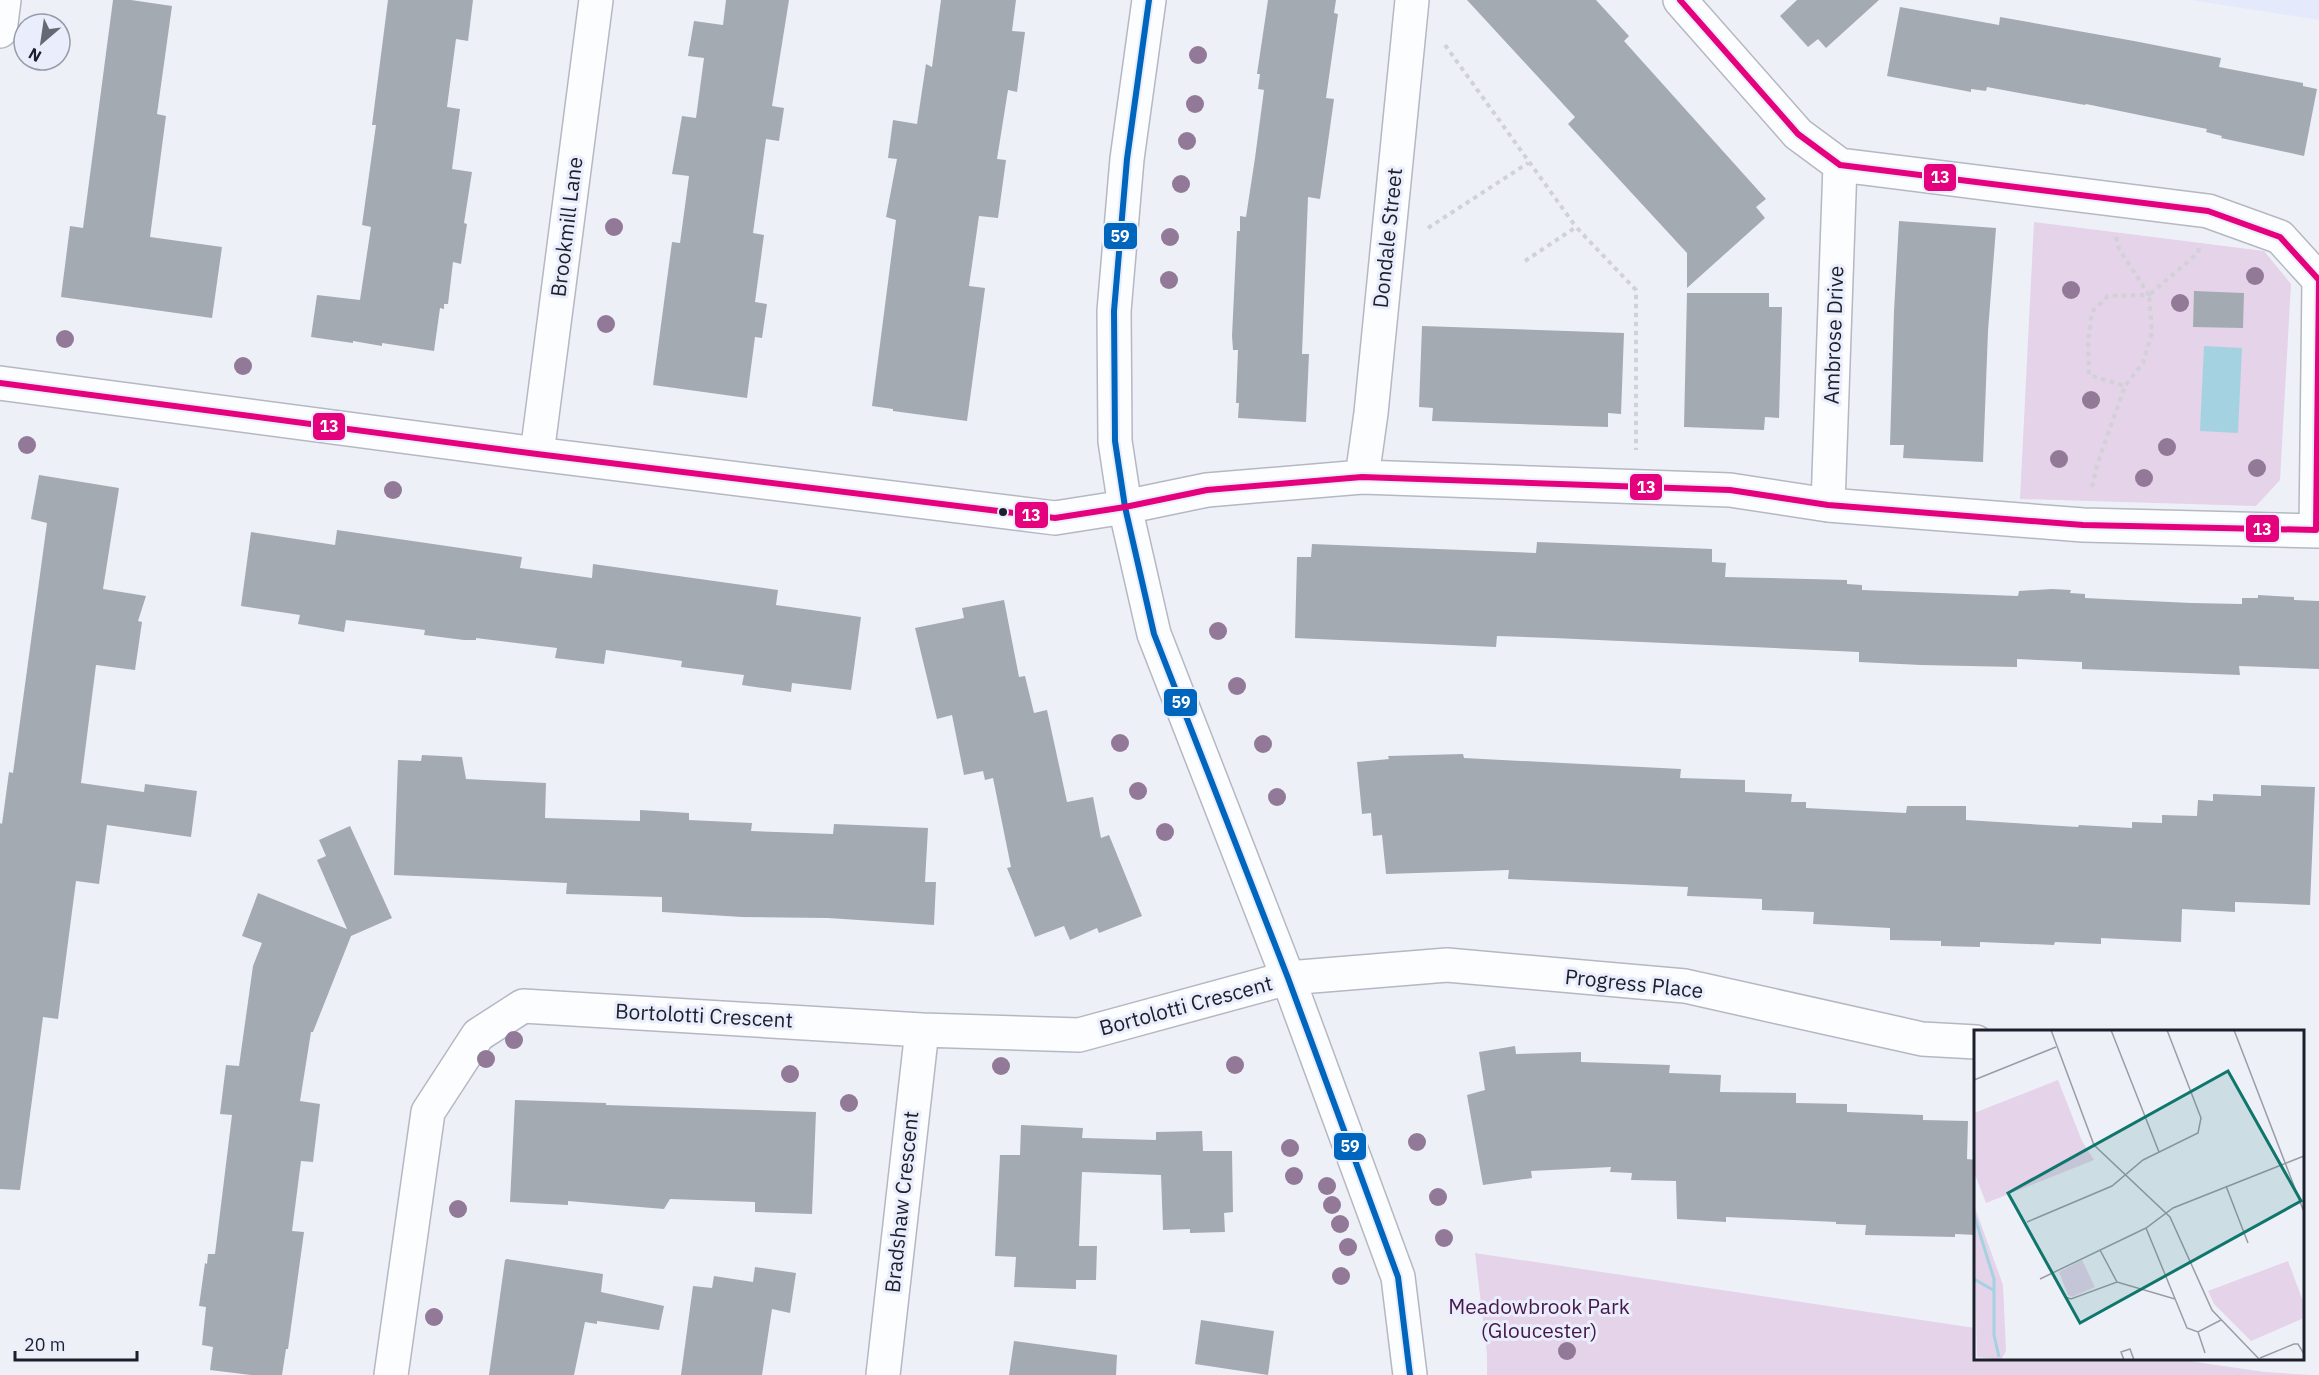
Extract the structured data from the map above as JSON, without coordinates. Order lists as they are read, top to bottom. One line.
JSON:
{"streets":{"street":["Brookmill Lane","Dondale Street","Ambrose Drive","Progress Place","Bortolotti Crescent","Bradshaw Crescent"]},"crossings":[["Progress Place","Bortolotti Crescent"],["Bortolotti Crescent","Bradshaw Crescent"]],"parks":["Meadowbrook Park (Gloucester)"],"lines":["transit line 59","transit line 13"],"scale_bar":"20 m","north":"bottom left"}
